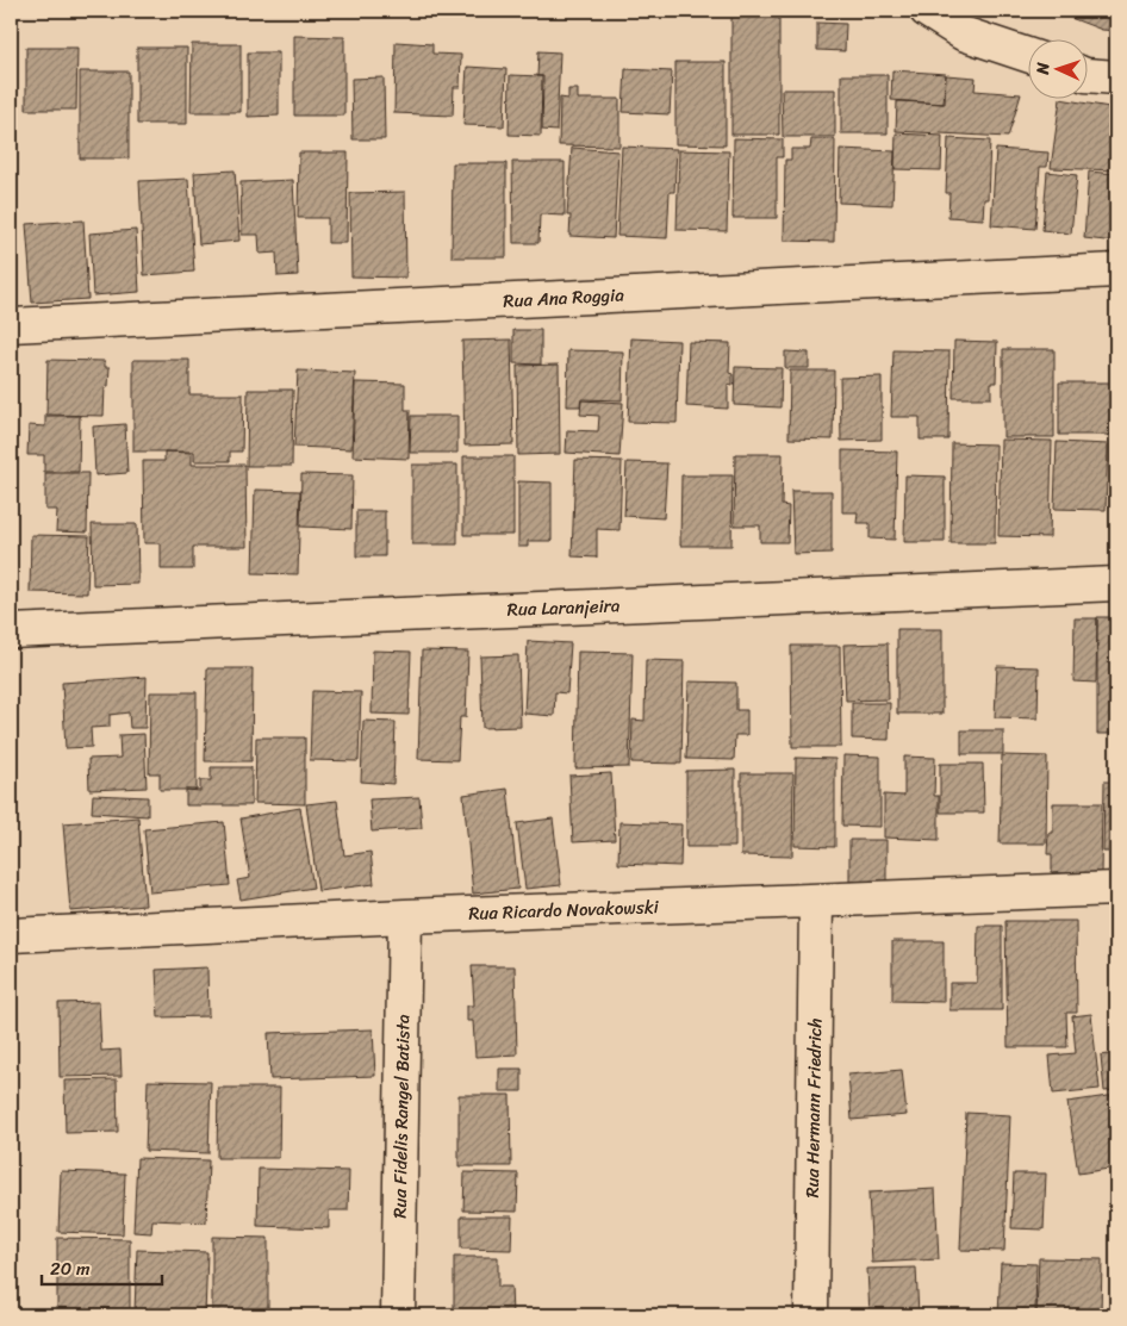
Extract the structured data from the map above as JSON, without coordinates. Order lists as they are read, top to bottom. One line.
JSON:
{"streets":{"street":["Rua Ana Roggia","Rua Laranjeira","Rua Ricardo Novakowski","Rua Hermann Friedrich","Rua Fidelis Rangel Batista"]},"crossings":[["Rua Ricardo Novakowski","Rua Hermann Friedrich"],["Rua Ricardo Novakowski","Rua Fidelis Rangel Batista"]],"scale_bar":"20 m","north":"left"}
